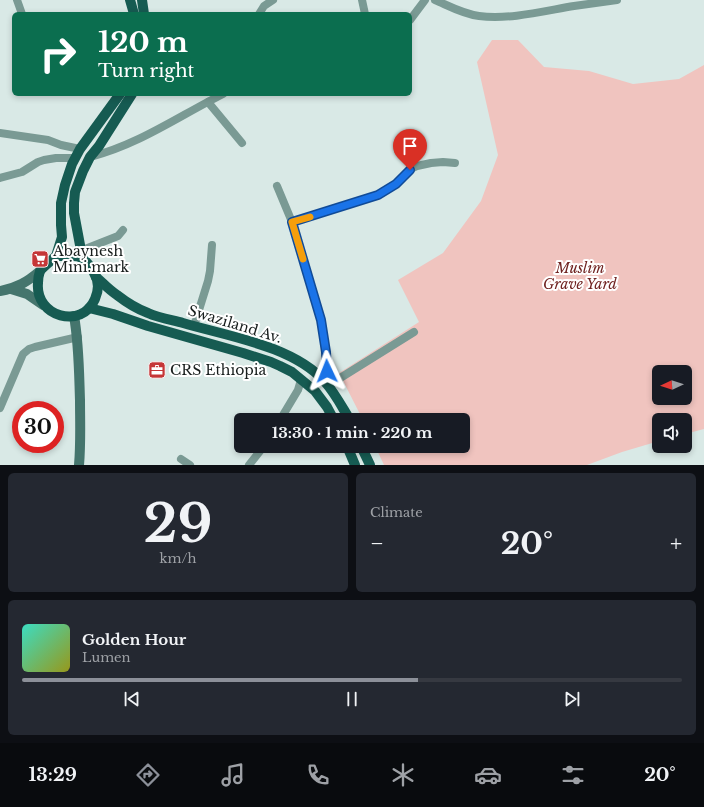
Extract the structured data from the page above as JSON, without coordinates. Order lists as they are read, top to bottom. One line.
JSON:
{"streets":{"main road":["Swaziland Av."]},"parks":["Muslim Grave Yard"],"places":{"supermarket":["Abaynesh Mini.mark"],"office":["CRS Ethiopia"]},"north":"left","page":{"turn":["120 m","Turn right"],"limit":"30","trip":"13:30 · 1 min · 220 m","tile":[["29","km/h"],"Climate"],"heat":["−","20°","+"],"song":["Golden Hour","Lumen"],"tabs":["13:29","20°"]}}
